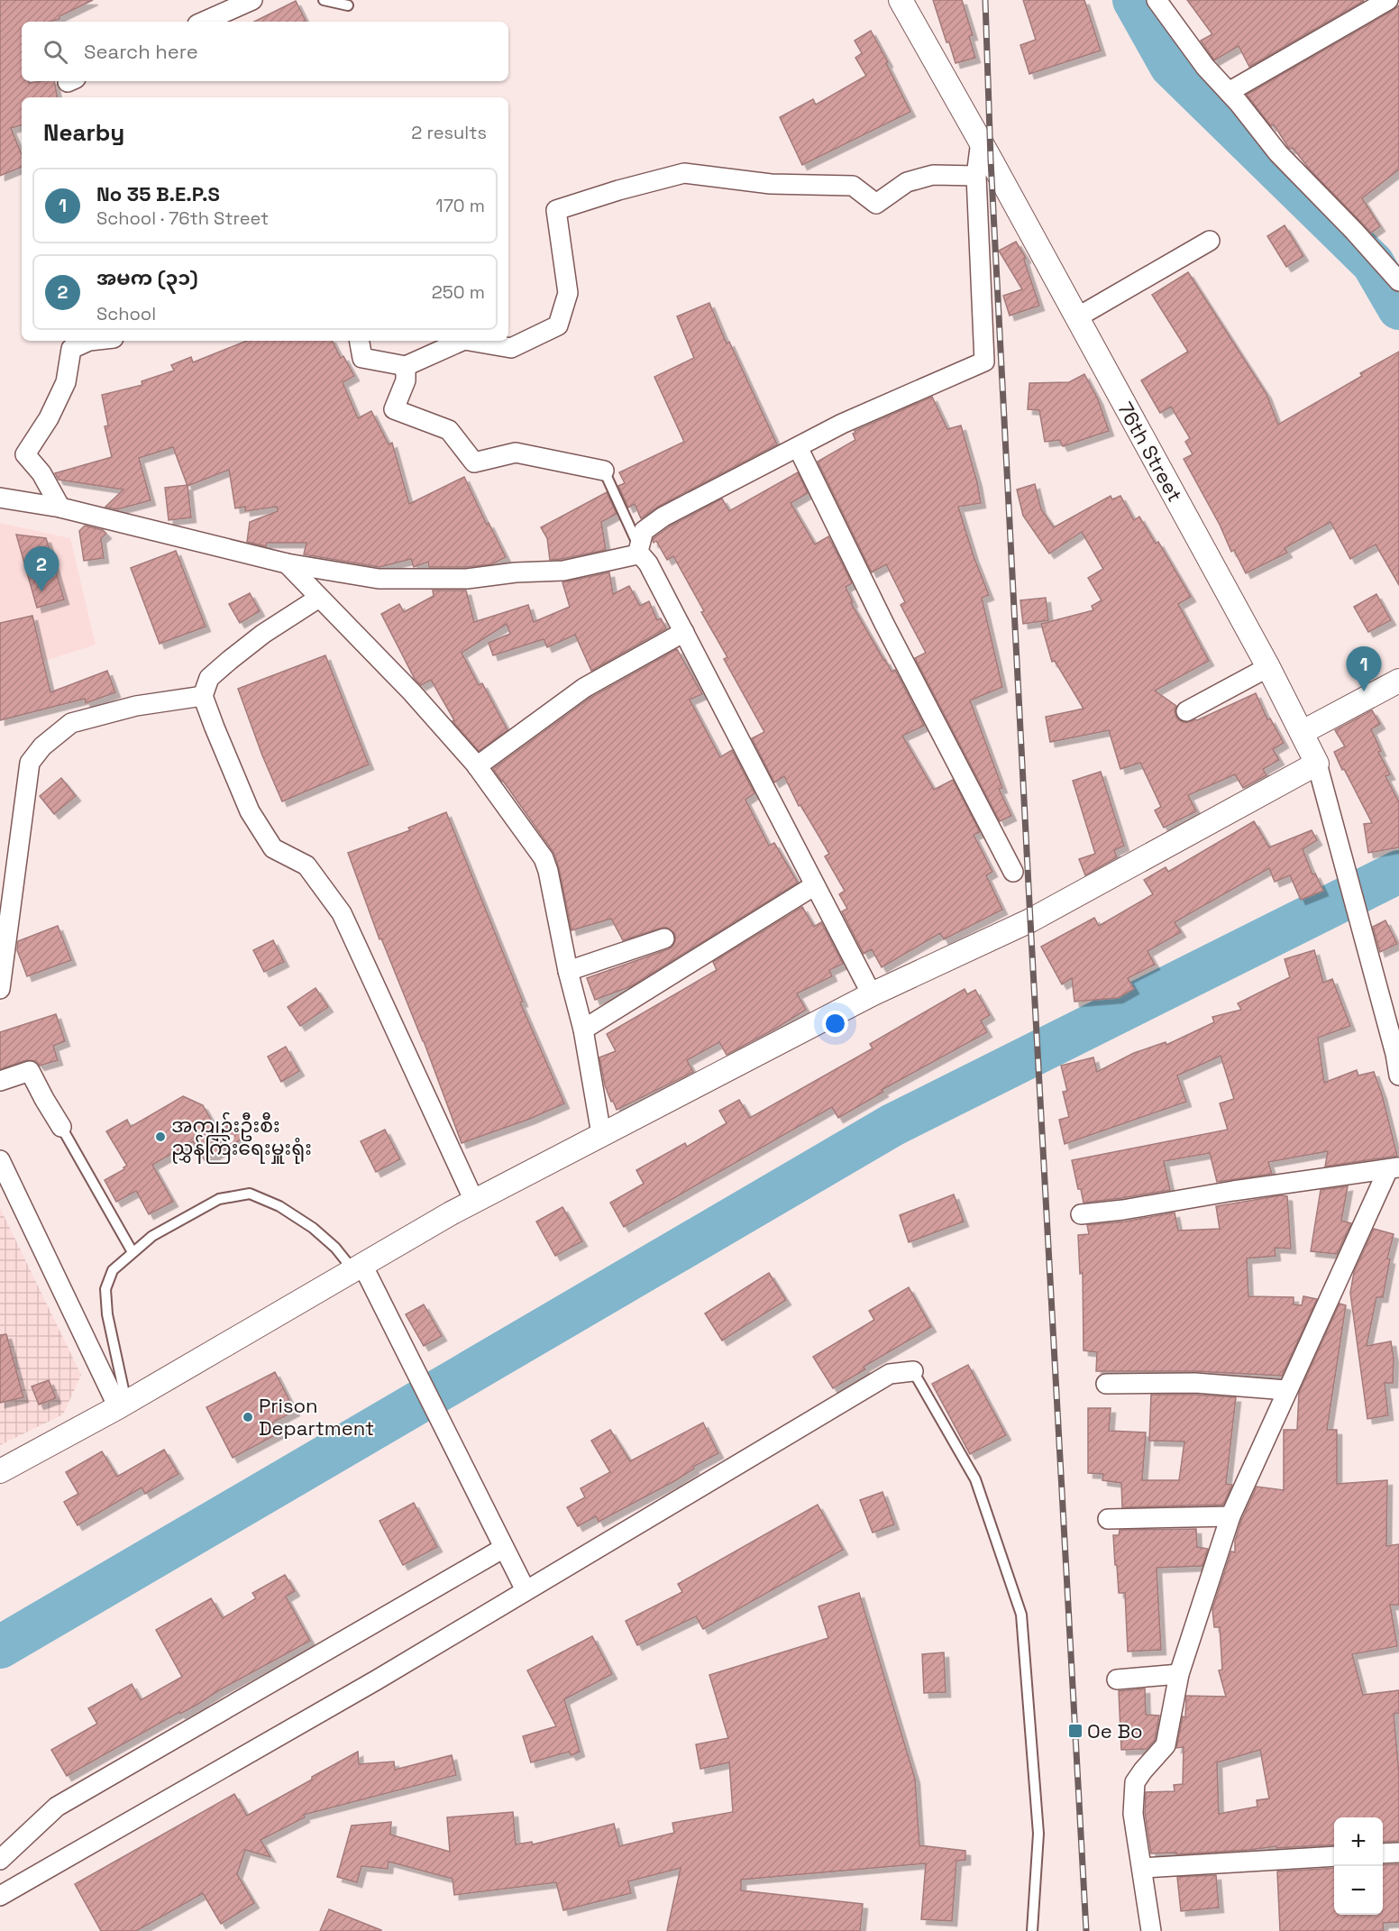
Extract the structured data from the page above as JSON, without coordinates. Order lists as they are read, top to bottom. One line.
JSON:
{"streets":{"street":["76th Street"]},"places":{"other":["အကျဉ်းဦးစီး ညွှန်ကြးရေးမှူးရုံး","Prison Department"],"transit":["Oe Bo"]},"page":{"search":"Search here","heading":["Nearby","2 results"],"list":[{"mark":"1","name":"No 35 B.E.P.S","note":"School · 76th Street","value":"170 m"},{"mark":"2","name":"အမက (၃၁)","note":"School","value":"250 m"}],"pins":["2","1"],"map_buttons":["+","−"]}}
